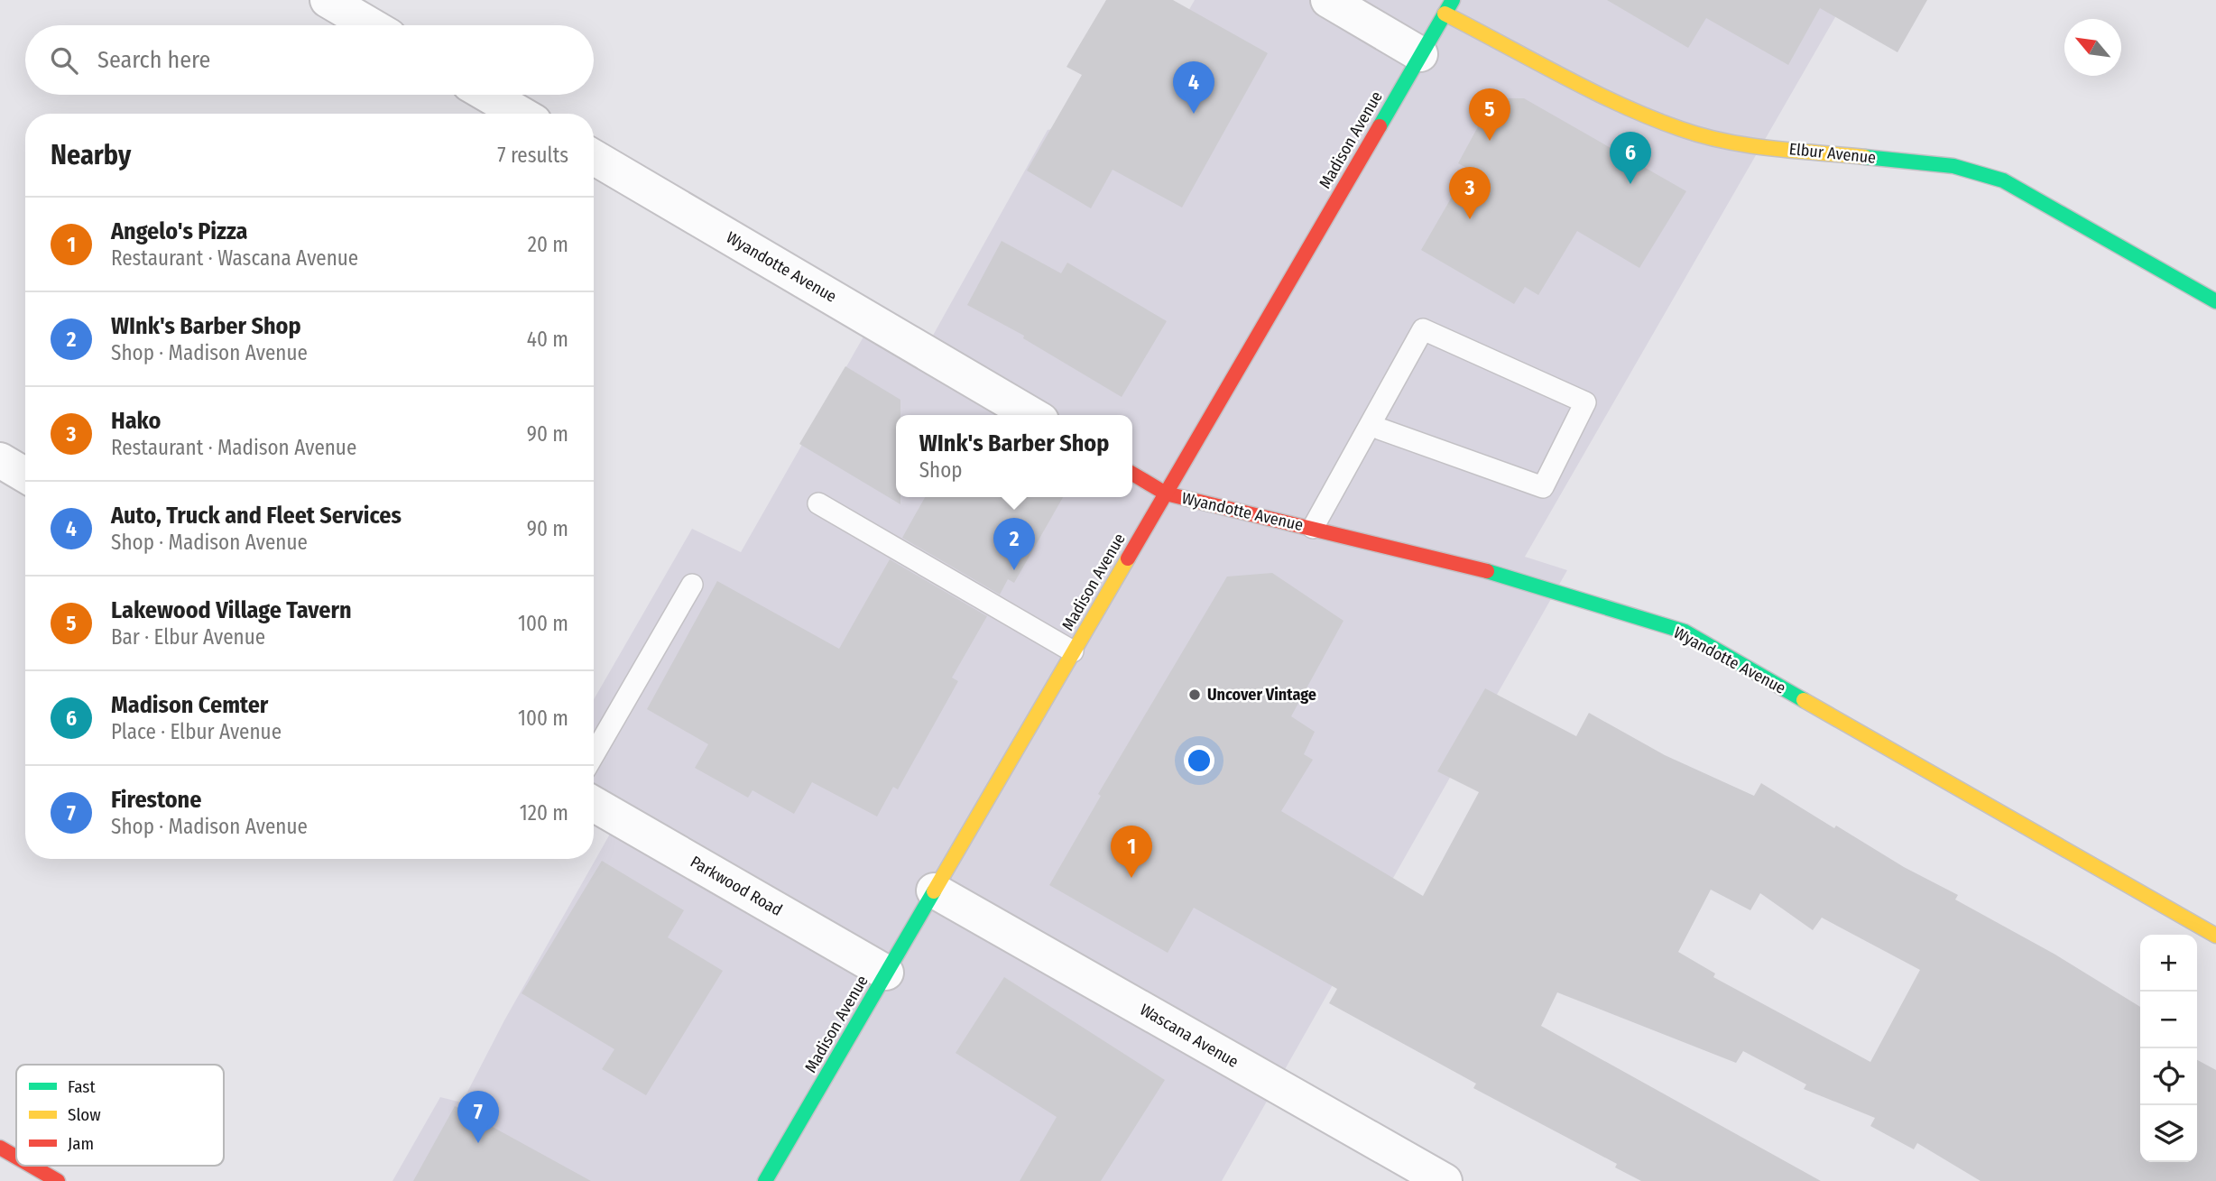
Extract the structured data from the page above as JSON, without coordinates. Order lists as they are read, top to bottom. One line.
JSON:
{"streets":{"street":["Madison Avenue","Elbur Avenue","Wyandotte Avenue","Parkwood Road","Wascana Avenue"]},"crossings":[["Madison Avenue","Elbur Avenue"],["Madison Avenue","Wyandotte Avenue"],["Madison Avenue","Parkwood Road"],["Madison Avenue","Wascana Avenue"]],"places":["Uncover Vintage"],"legend":["Fast","Slow","Jam"],"north":"top left","page":{"search":"Search here","pins":["4","5","6","3","2","1","7"],"heading":["Nearby","7 results"],"list":[{"mark":"1","name":"Angelo's Pizza","note":"Restaurant · Wascana Avenue","value":"20 m"},{"mark":"2","name":"WInk's Barber Shop","note":"Shop · Madison Avenue","value":"40 m"},{"mark":"3","name":"Hako","note":"Restaurant · Madison Avenue","value":"90 m"},{"mark":"4","name":"Auto, Truck and Fleet Services","note":"Shop · Madison Avenue","value":"90 m"},{"mark":"5","name":"Lakewood Village Tavern","note":"Bar · Elbur Avenue","value":"100 m"},{"mark":"6","name":"Madison Cemter","note":"Place · Elbur Avenue","value":"100 m"},{"mark":"7","name":"Firestone","note":"Shop · Madison Avenue","value":"120 m"}],"popup":["WInk's Barber Shop","Shop"],"map_buttons":["+","−"]}}
